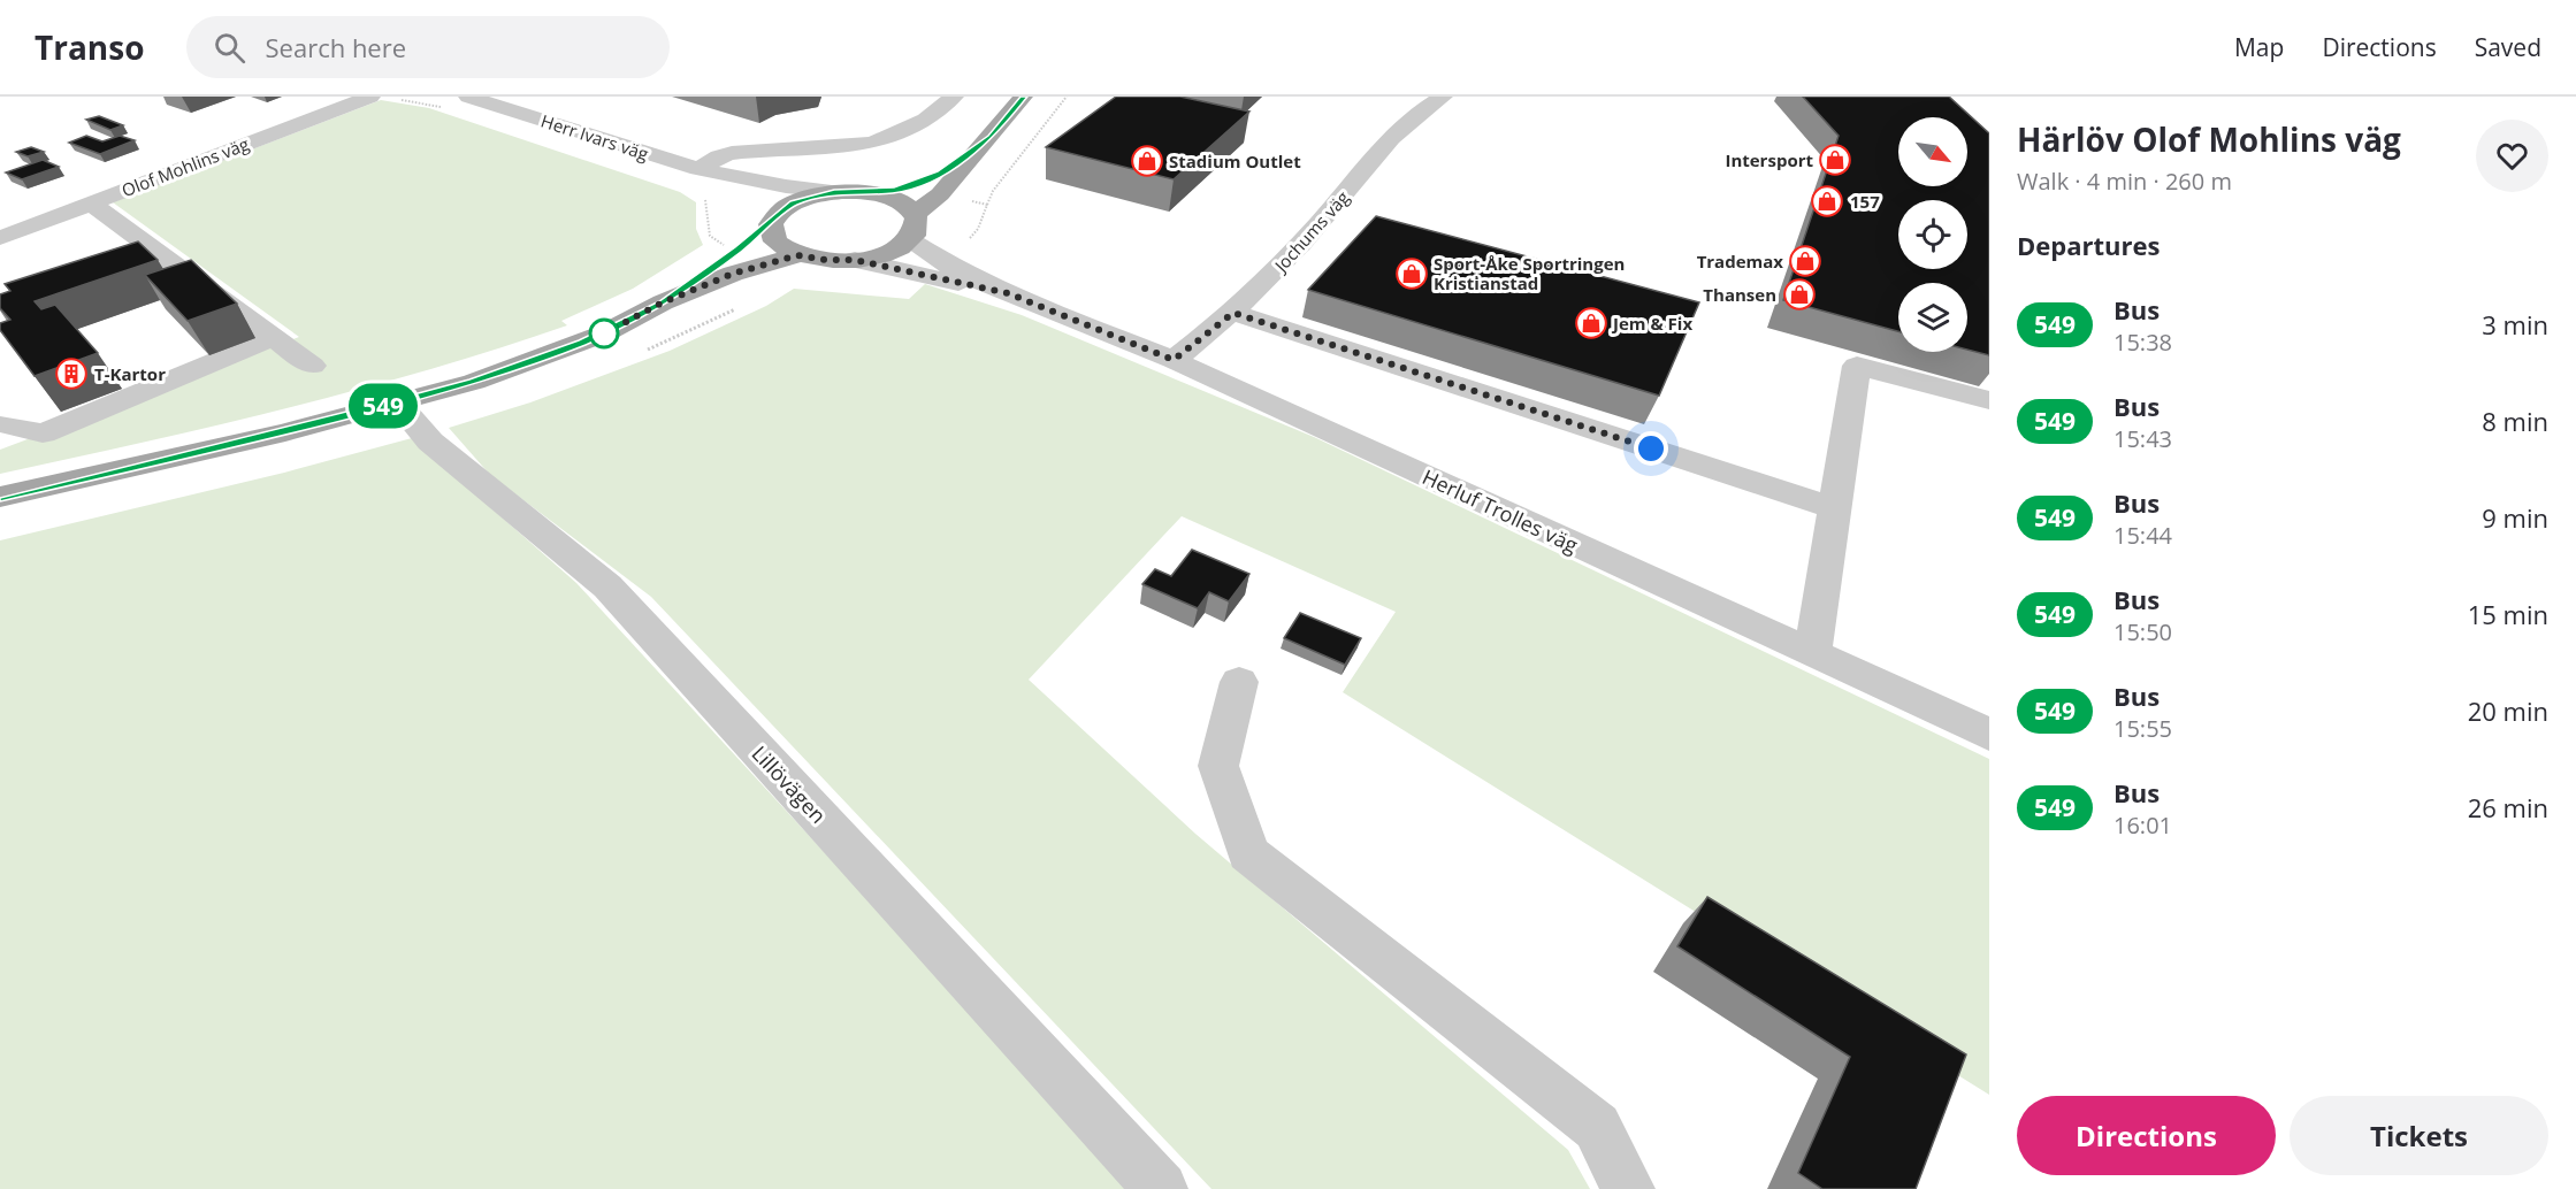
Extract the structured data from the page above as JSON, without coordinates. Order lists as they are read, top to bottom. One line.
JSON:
{"streets":{"street":["Herr Ivars väg","Olof Mohlins väg","Jochums väg","Herluf Trolles väg","Lillövägen"]},"crossings":[["Jochums väg","Herluf Trolles väg"]],"places":{"shop":["Intersport","Stadium Outlet","157","Trademax","Sport-Åke Sportringen Kristianstad","Thansen","Jem & Fix"],"building":["T-Kartor"]},"lines":["bus line 549"],"north":"bottom right","page":{"header":"Transo","search":"Search here","nav":["Map","Directions","Saved"],"on_map":"549","heading":[["Härlöv Olof Mohlins väg","Walk · 4 min · 260 m"],"Departures"],"list":[{"mark":"549","name":"Bus","note":"15:38","value":"3 min"},{"mark":"549","name":"Bus","note":"15:43","value":"8 min"},{"mark":"549","name":"Bus","note":"15:44","value":"9 min"},{"mark":"549","name":"Bus","note":"15:50","value":"15 min"},{"mark":"549","name":"Bus","note":"15:55","value":"20 min"},{"mark":"549","name":"Bus","note":"16:01","value":"26 min"}],"buttons":["Directions","Tickets"]}}
